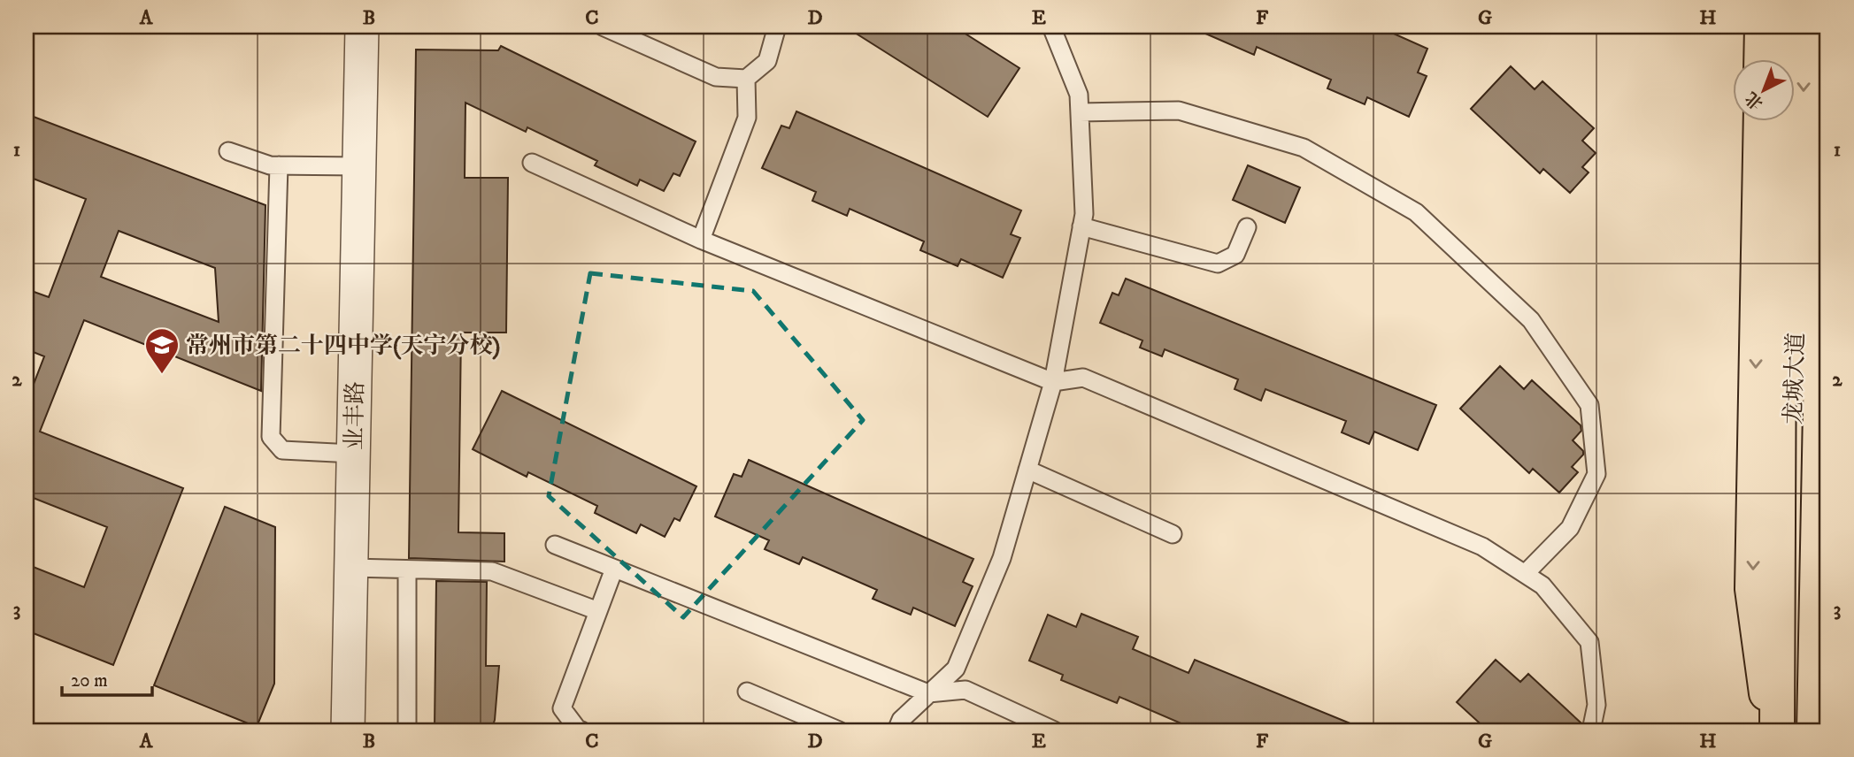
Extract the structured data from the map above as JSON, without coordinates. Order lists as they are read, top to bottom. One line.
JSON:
{"streets":{"main road":["龙城大道"],"street":["业丰路"]},"places":{"school or university":["常州市第二十四中学(天宁分校)"]},"scale_bar":"20 m","north":"bottom left","grid":{"columns":["A","B","C","D","E","F","G","H"],"rows":["1","2","3"]}}
